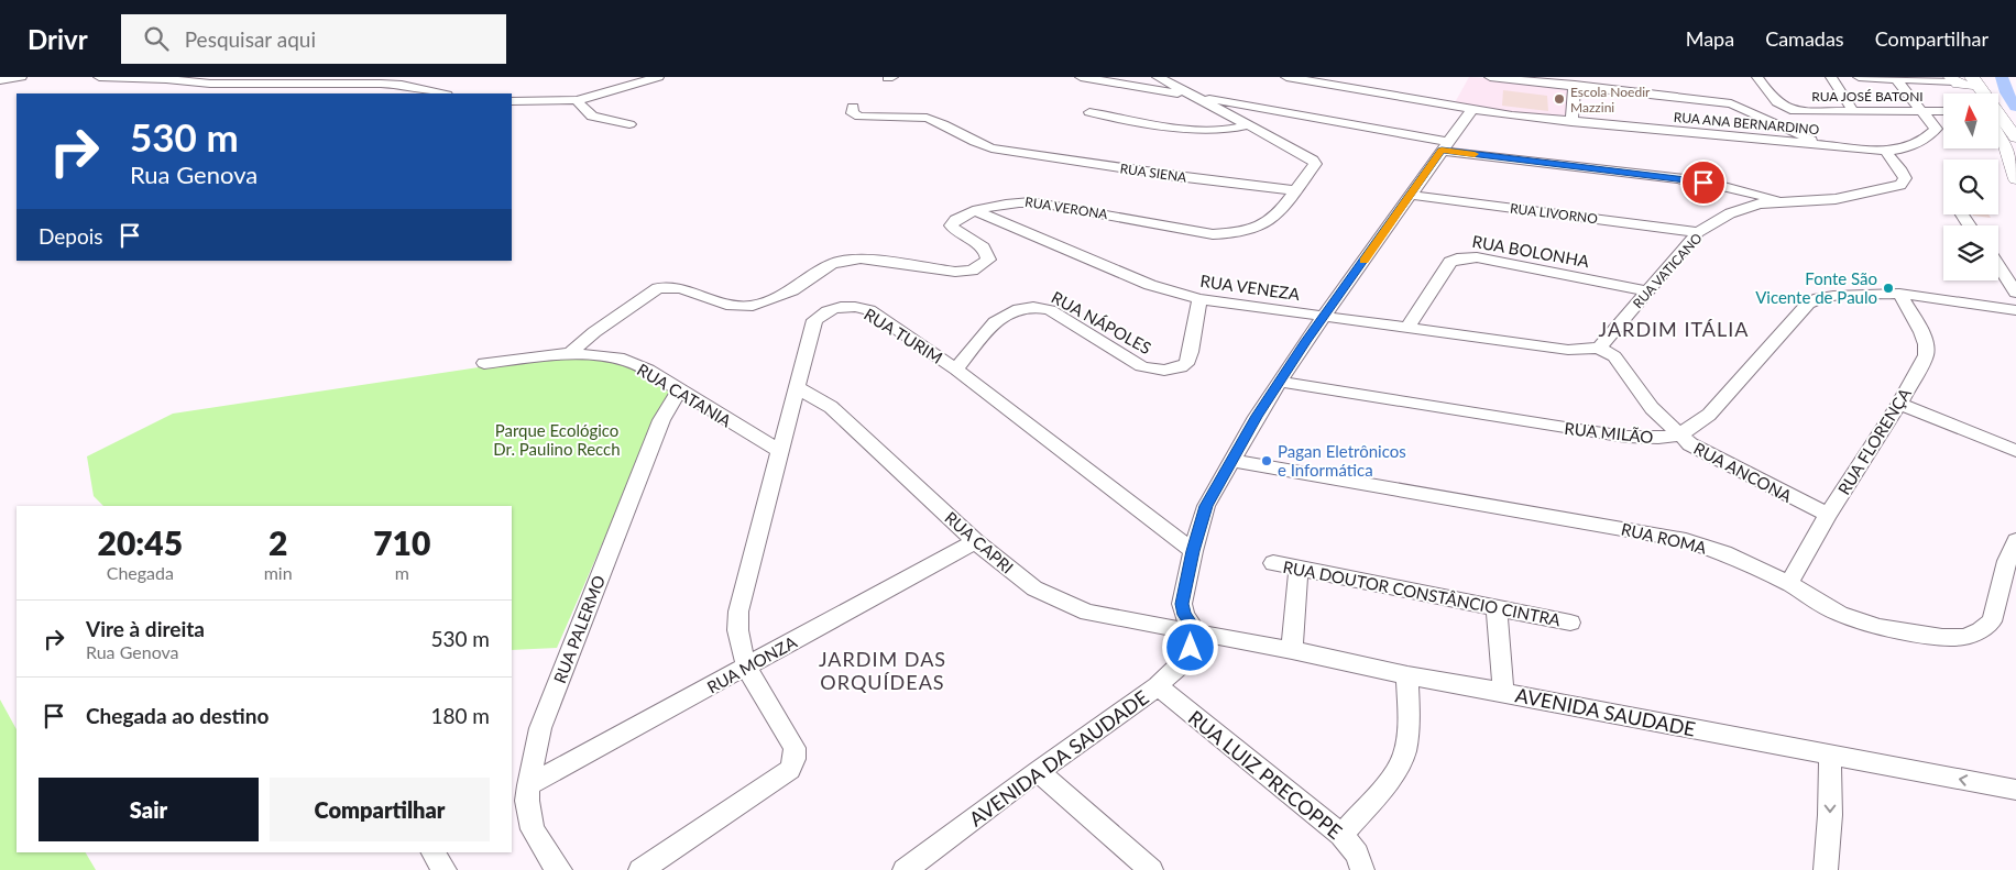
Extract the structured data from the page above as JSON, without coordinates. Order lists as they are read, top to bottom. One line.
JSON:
{"streets":{"street":["RUA JOSÉ BATONI","RUA ANA BERNARDINO","RUA SIENA","RUA VERONA","RUA LIVORNO","RUA BOLONHA","RUA VATICANO","RUA VENEZA","RUA NÁPOLES","RUA TURIM","RUA CATANIA","RUA MILÃO","RUA FLORENÇA","RUA ANCONA","RUA ROMA","RUA CAPRI","RUA DOUTOR CONSTÂNCIO CINTRA","RUA PALERMO","RUA MONZA","AVENIDA SAUDADE","AVENIDA DA SAUDADE","RUA LUIZ PRECOPPE"]},"crossings":[["RUA JOSÉ BATONI","RUA ANA BERNARDINO"],["RUA ANA BERNARDINO","RUA VATICANO"],["RUA SIENA","RUA VERONA"],["RUA VERONA","RUA VENEZA"],["RUA VERONA","RUA CATANIA"],["RUA LIVORNO","RUA VATICANO"],["RUA BOLONHA","RUA VATICANO"],["RUA BOLONHA","RUA VENEZA"],["RUA VATICANO","RUA VENEZA"],["RUA VATICANO","RUA ANCONA"],["RUA VENEZA","RUA NÁPOLES"],["RUA VENEZA","RUA ANCONA"],["RUA NÁPOLES","RUA TURIM"],["RUA TURIM","RUA CATANIA"],["RUA TURIM","RUA CAPRI"],["RUA TURIM","RUA MONZA"],["RUA CATANIA","RUA PALERMO"],["RUA MILÃO","RUA FLORENÇA"],["RUA MILÃO","RUA ANCONA"],["RUA FLORENÇA","RUA ANCONA"],["RUA FLORENÇA","RUA ROMA"],["RUA CAPRI","RUA MONZA"],["RUA CAPRI","AVENIDA SAUDADE"],["RUA CAPRI","AVENIDA DA SAUDADE"],["RUA PALERMO","RUA MONZA"],["AVENIDA SAUDADE","AVENIDA DA SAUDADE"],["AVENIDA DA SAUDADE","RUA LUIZ PRECOPPE"]],"districts":["JARDIM ITÁLIA","JARDIM DAS ORQUÍDEAS"],"parks":["Parque Ecológico Dr. Paulino Recch"],"places":["Escola Noedir Mazzini","Fonte São Vicente de Paulo","Pagan Eletrônicos e Informática"],"north":"top","page":{"header":"Drivr","search":"Pesquisar aqui","nav":["Mapa","Camadas","Compartilhar"],"turn":["530 m","Rua Genova"],"then":"Depois","eta":["20:45","Chegada","2","min","710","m"],"list":[{"name":"Vire à direita","note":"Rua Genova","value":"530 m"},{"name":"Chegada ao destino","value":"180 m"}],"buttons":["Sair","Compartilhar"]}}
